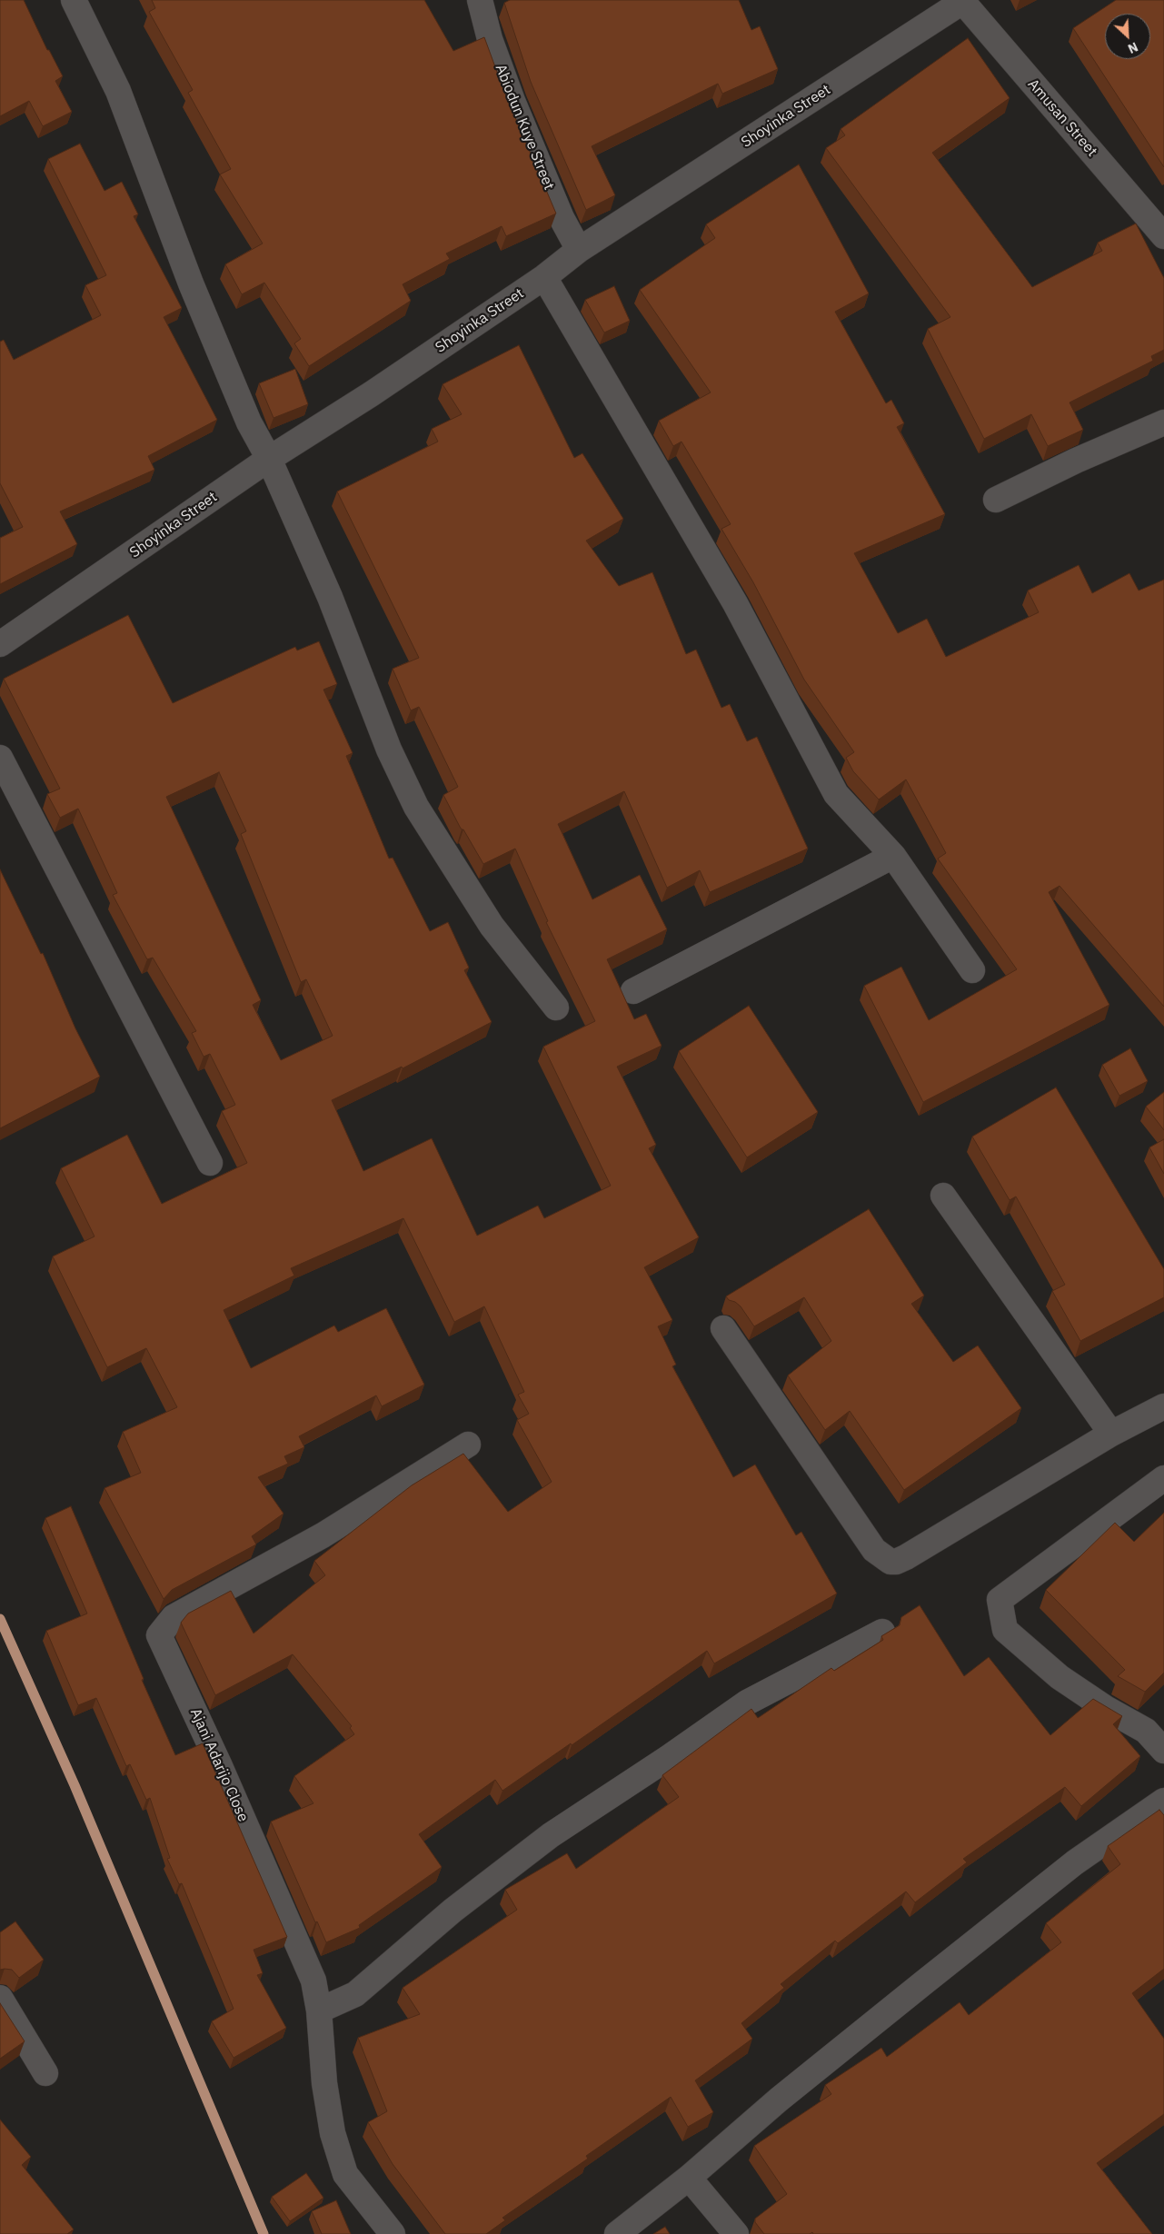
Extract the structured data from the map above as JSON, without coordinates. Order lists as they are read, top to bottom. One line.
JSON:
{"streets":{"street":["Shoyinka Street","Amusan Street","Abiodun Kuye Street","Ajani Adarijo Close"]},"crossings":[["Shoyinka Street","Amusan Street"],["Shoyinka Street","Abiodun Kuye Street"]],"north":"bottom right"}
